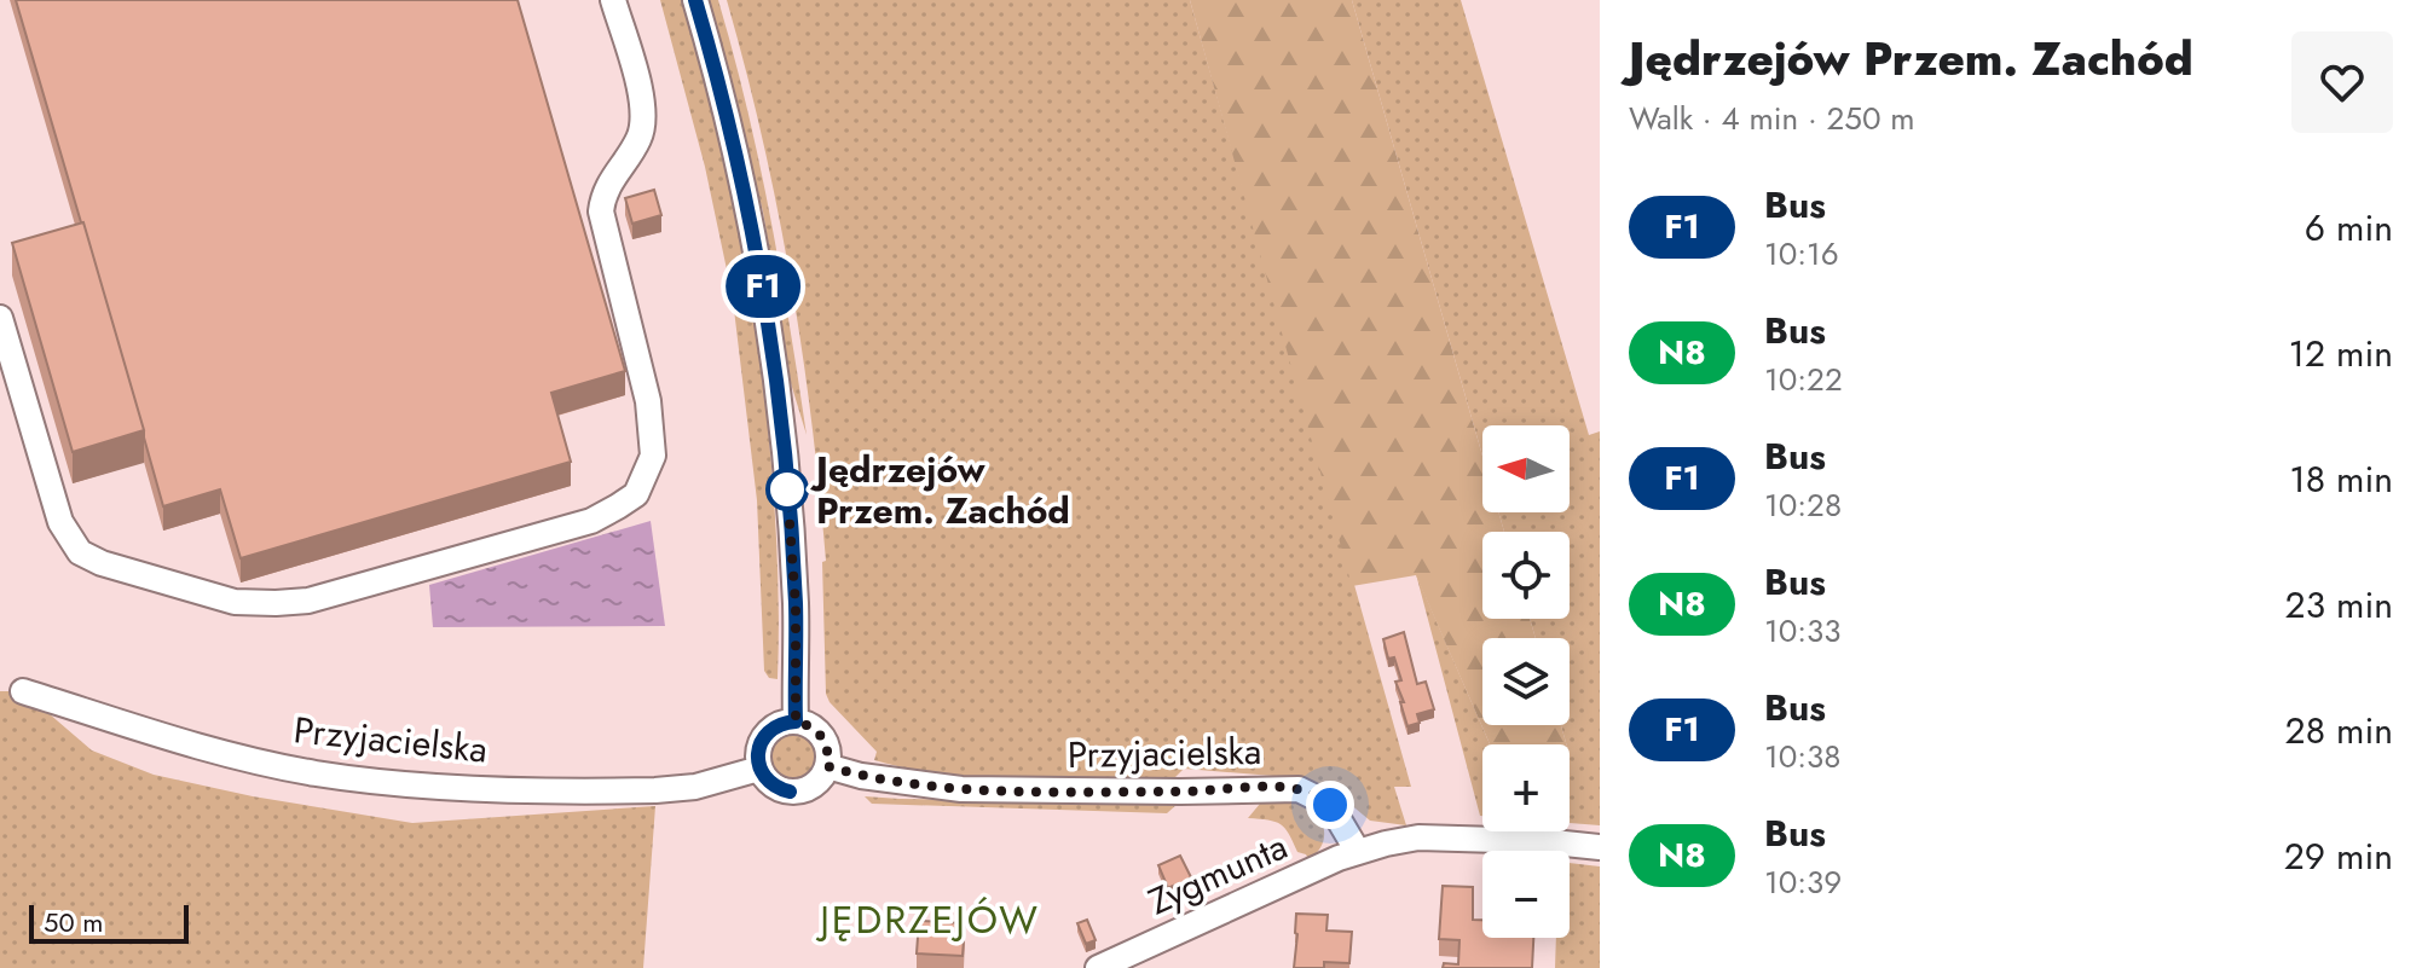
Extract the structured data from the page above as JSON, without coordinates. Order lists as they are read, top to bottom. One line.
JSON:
{"streets":{"street":["Przyjacielska","Zygmunta"]},"crossings":[["Przyjacielska","Zygmunta"]],"districts":["JĘDRZEJÓW"],"places":["Jędrzejów Przem. Zachód"],"lines":["bus line F1"],"scale_bar":"50 m","north":"left","page":{"on_map":"F1","heading":["Jędrzejów Przem. Zachód","Walk · 4 min · 250 m"],"list":[{"mark":"F1","name":"Bus","note":"10:16","value":"6 min"},{"mark":"N8","name":"Bus","note":"10:22","value":"12 min"},{"mark":"F1","name":"Bus","note":"10:28","value":"18 min"},{"mark":"N8","name":"Bus","note":"10:33","value":"23 min"},{"mark":"F1","name":"Bus","note":"10:38","value":"28 min"},{"mark":"N8","name":"Bus","note":"10:39","value":"29 min"}],"map_buttons":["+","−"],"scale":"50 m"}}
